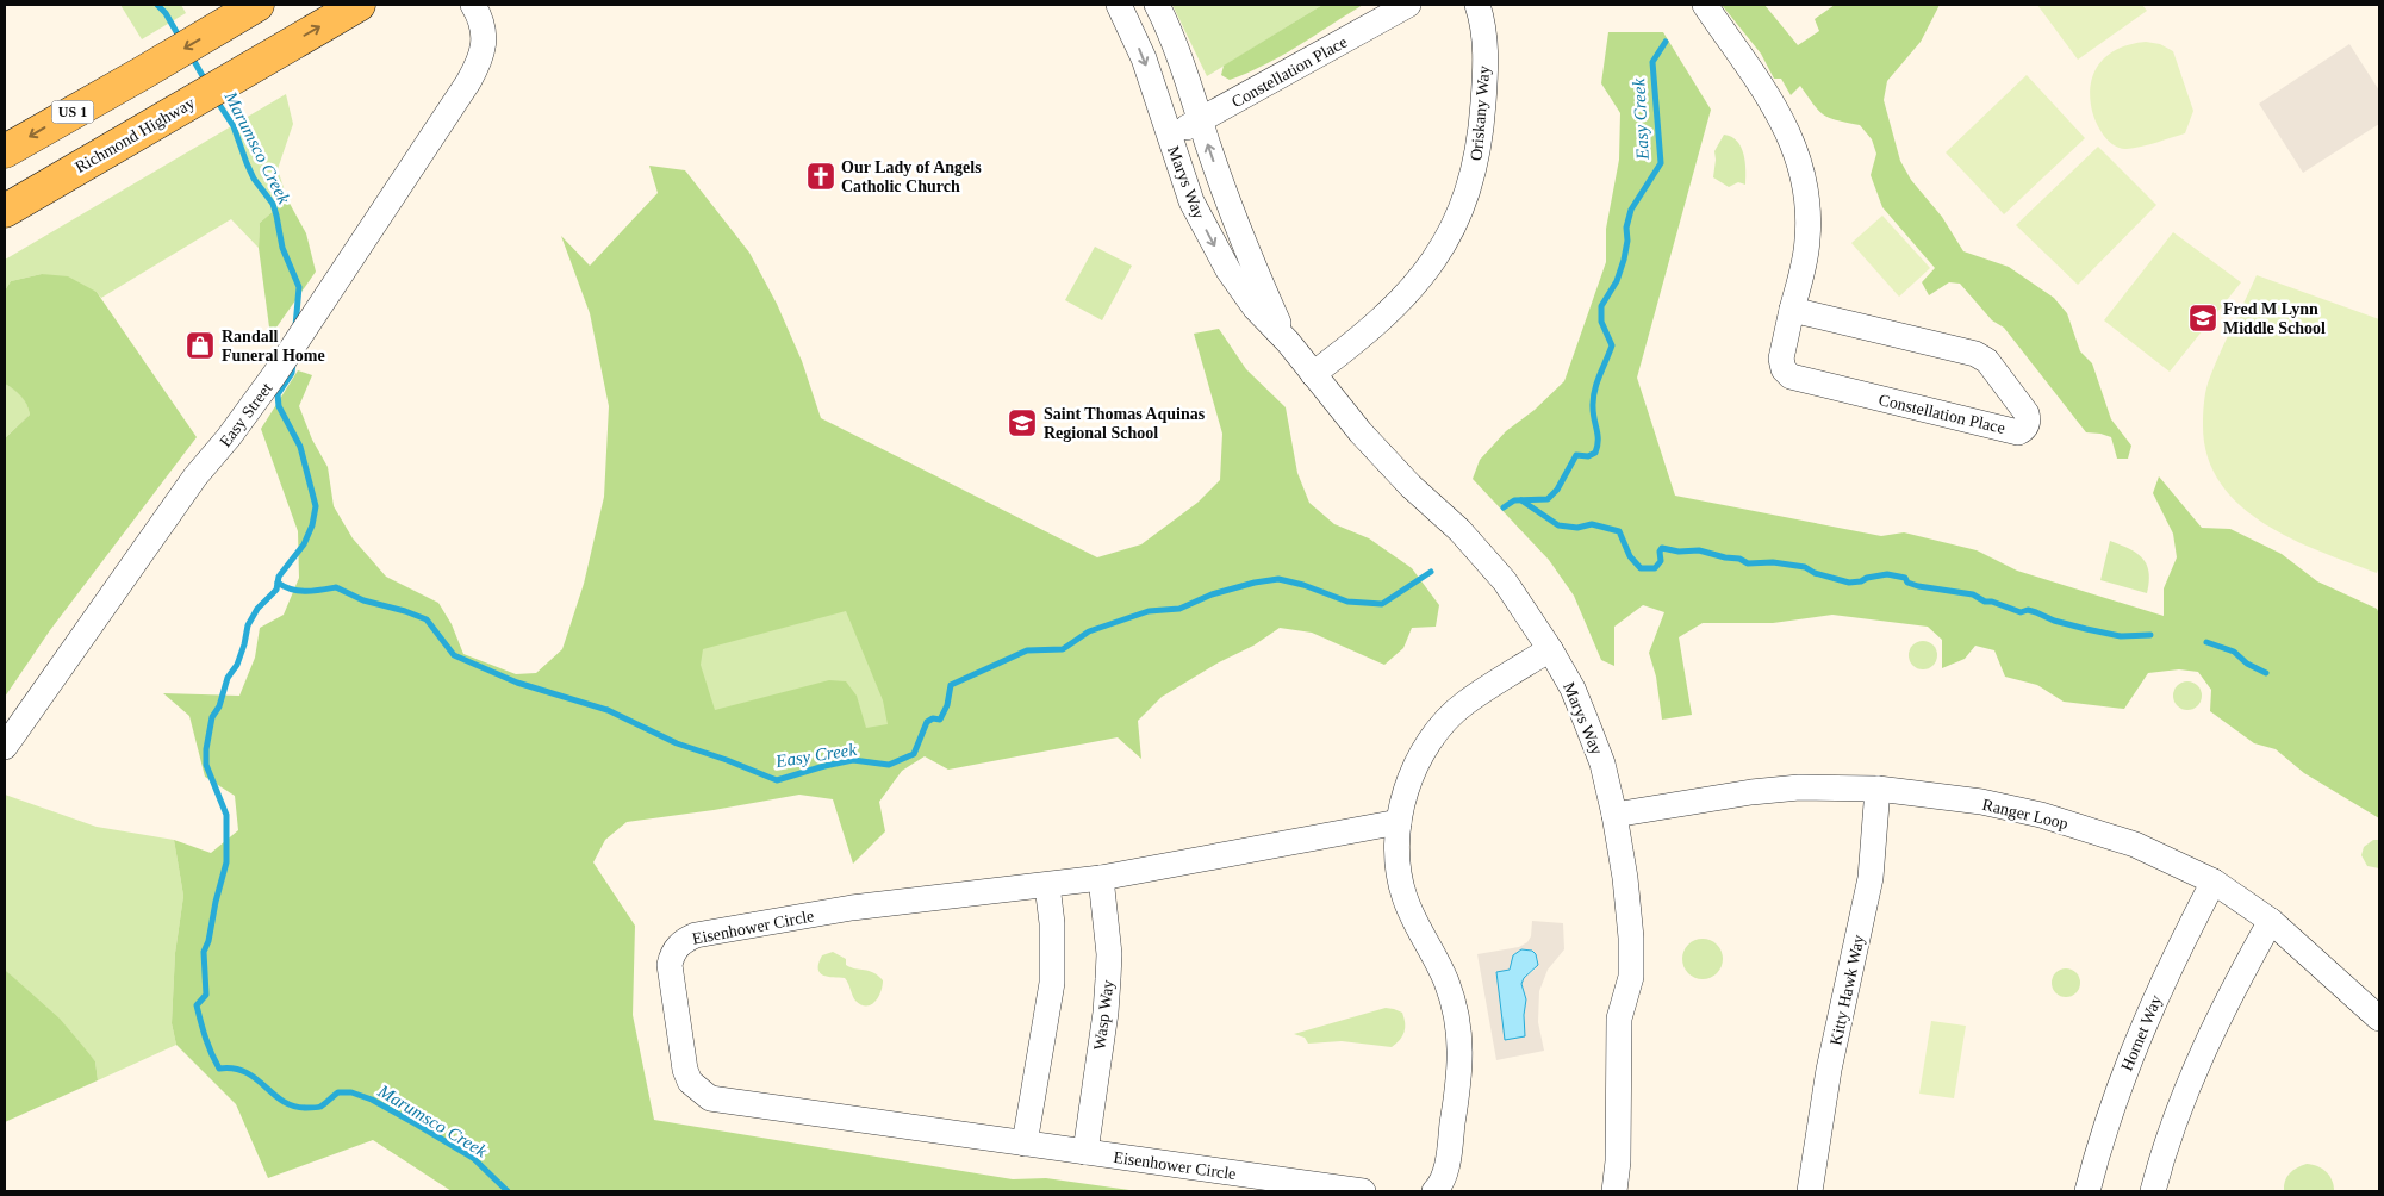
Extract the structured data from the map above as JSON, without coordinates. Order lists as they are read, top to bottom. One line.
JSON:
{"streets":{"main road":["US 1","Richmond Highway"],"street":["Constellation Place","Oriskany Way","Marys Way","Easy Street","Ranger Loop","Eisenhower Circle","Kitty Hawk Way","Wasp Way","Hornet Way"]},"crossings":[["Constellation Place","Marys Way"],["Oriskany Way","Marys Way"],["Marys Way","Ranger Loop"],["Ranger Loop","Kitty Hawk Way"],["Ranger Loop","Hornet Way"],["Eisenhower Circle","Wasp Way"]],"water":["Easy Creek","Marumsco Creek"],"places":{"church":["Our Lady of Angels Catholic Church"],"school or university":["Fred M Lynn Middle School","Saint Thomas Aquinas Regional School"],"shop":["Randall Funeral Home"]}}
